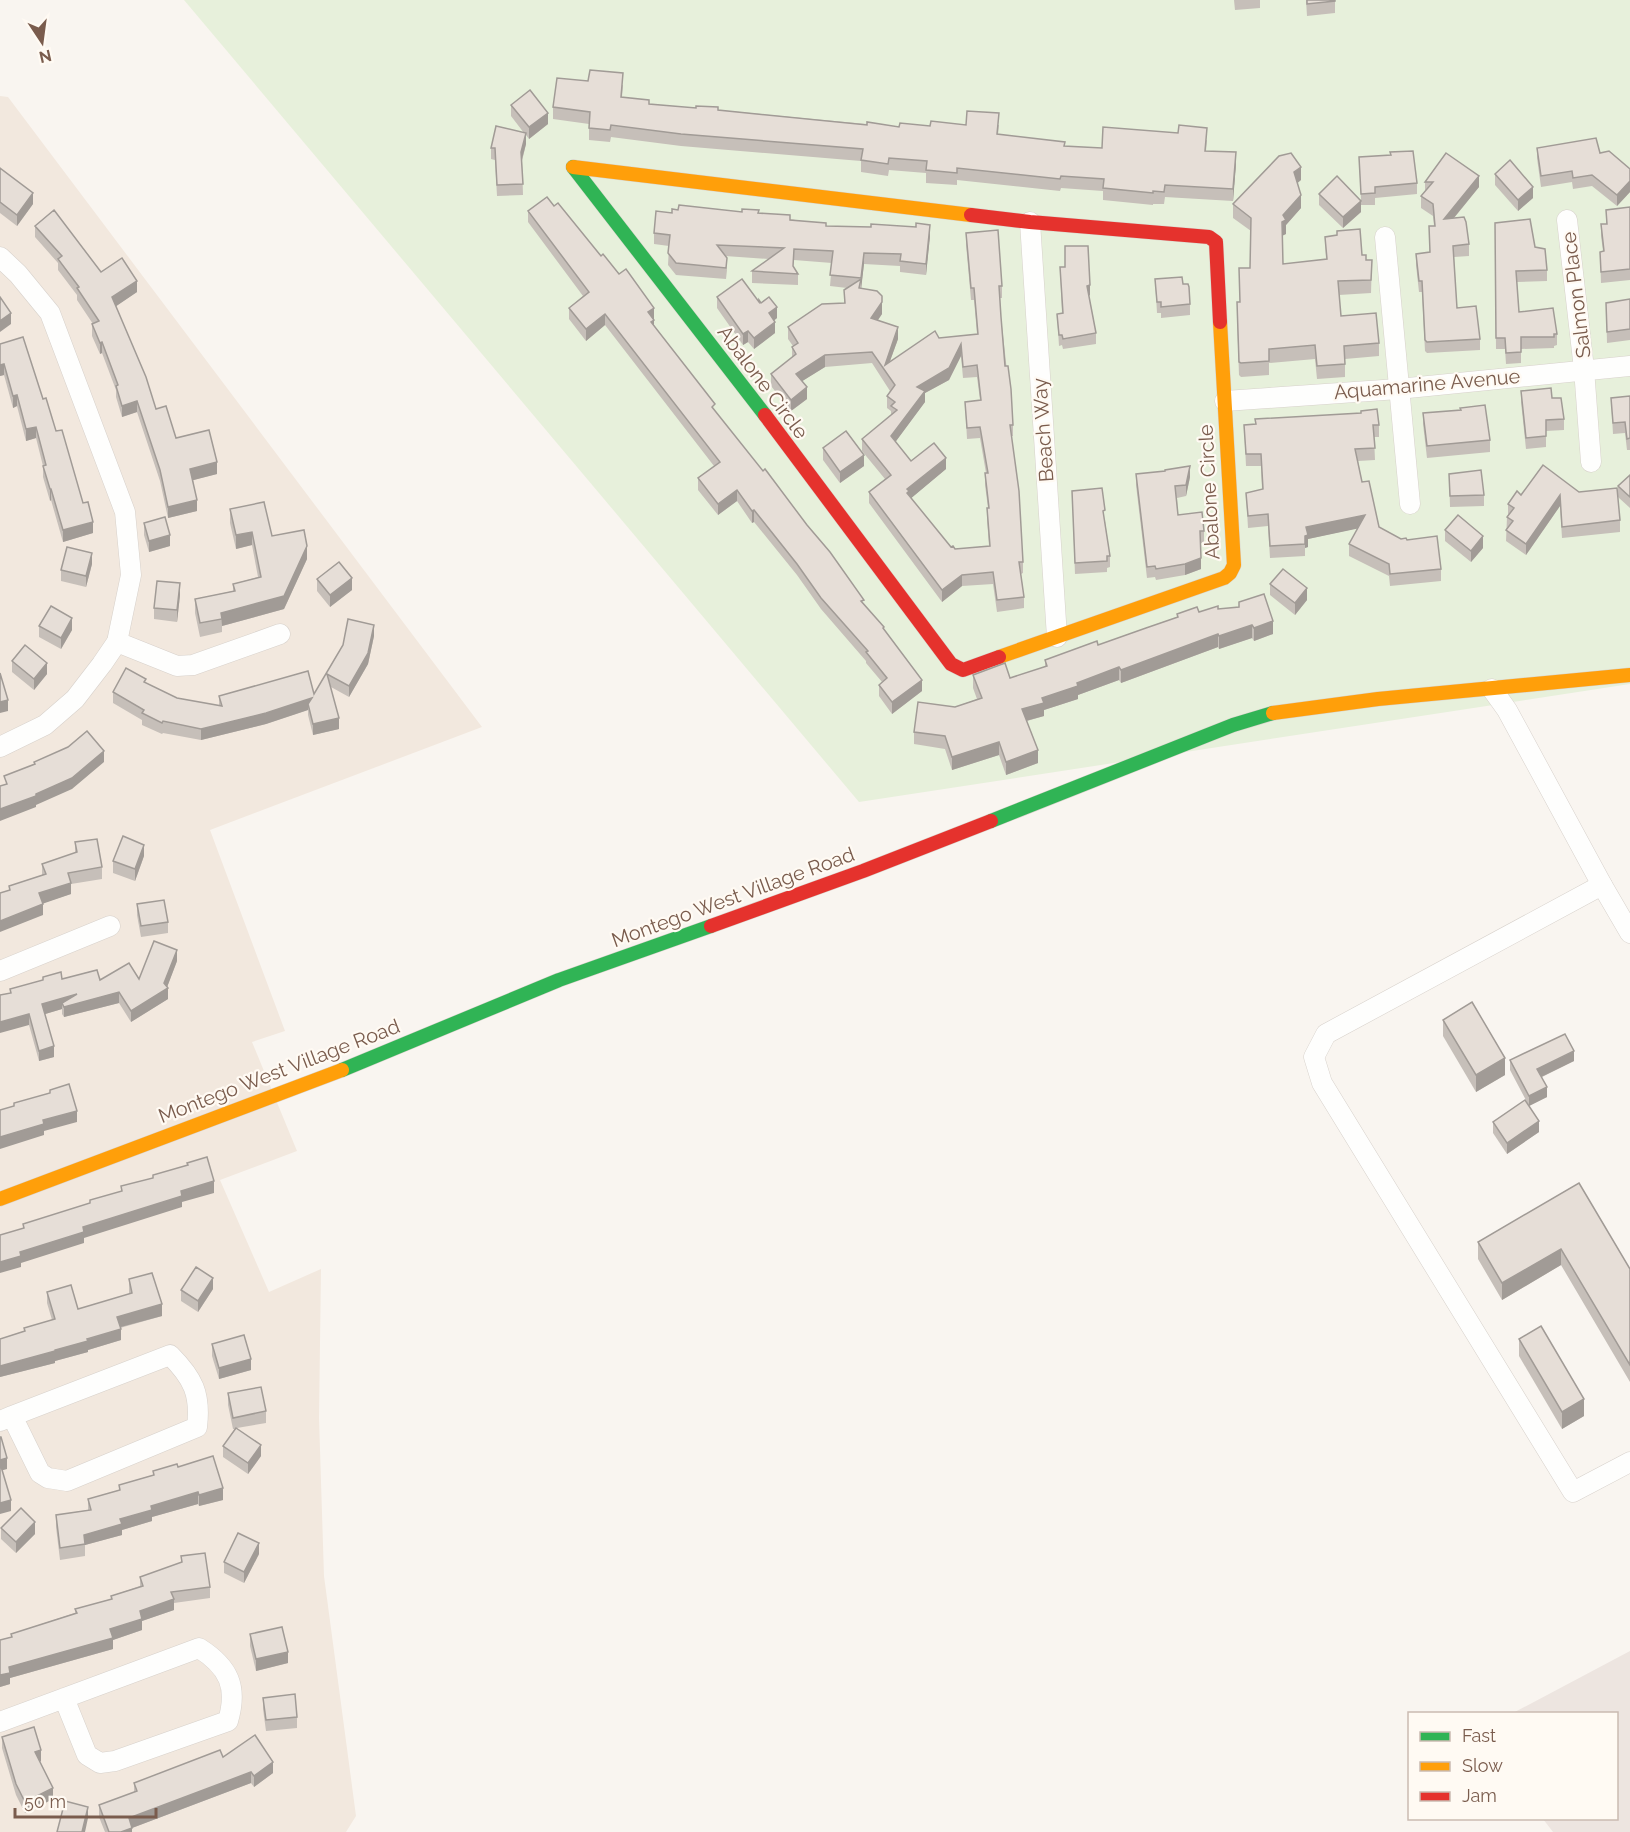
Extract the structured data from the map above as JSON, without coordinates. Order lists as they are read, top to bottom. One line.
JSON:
{"streets":{"street":["Salmon Place","Abalone Circle","Aquamarine Avenue","Beach Way","Montego West Village Road"]},"crossings":[["Salmon Place","Aquamarine Avenue"],["Abalone Circle","Aquamarine Avenue"],["Abalone Circle","Beach Way"]],"legend":["Fast","Slow","Jam"],"scale_bar":"50 m","north":"bottom"}
